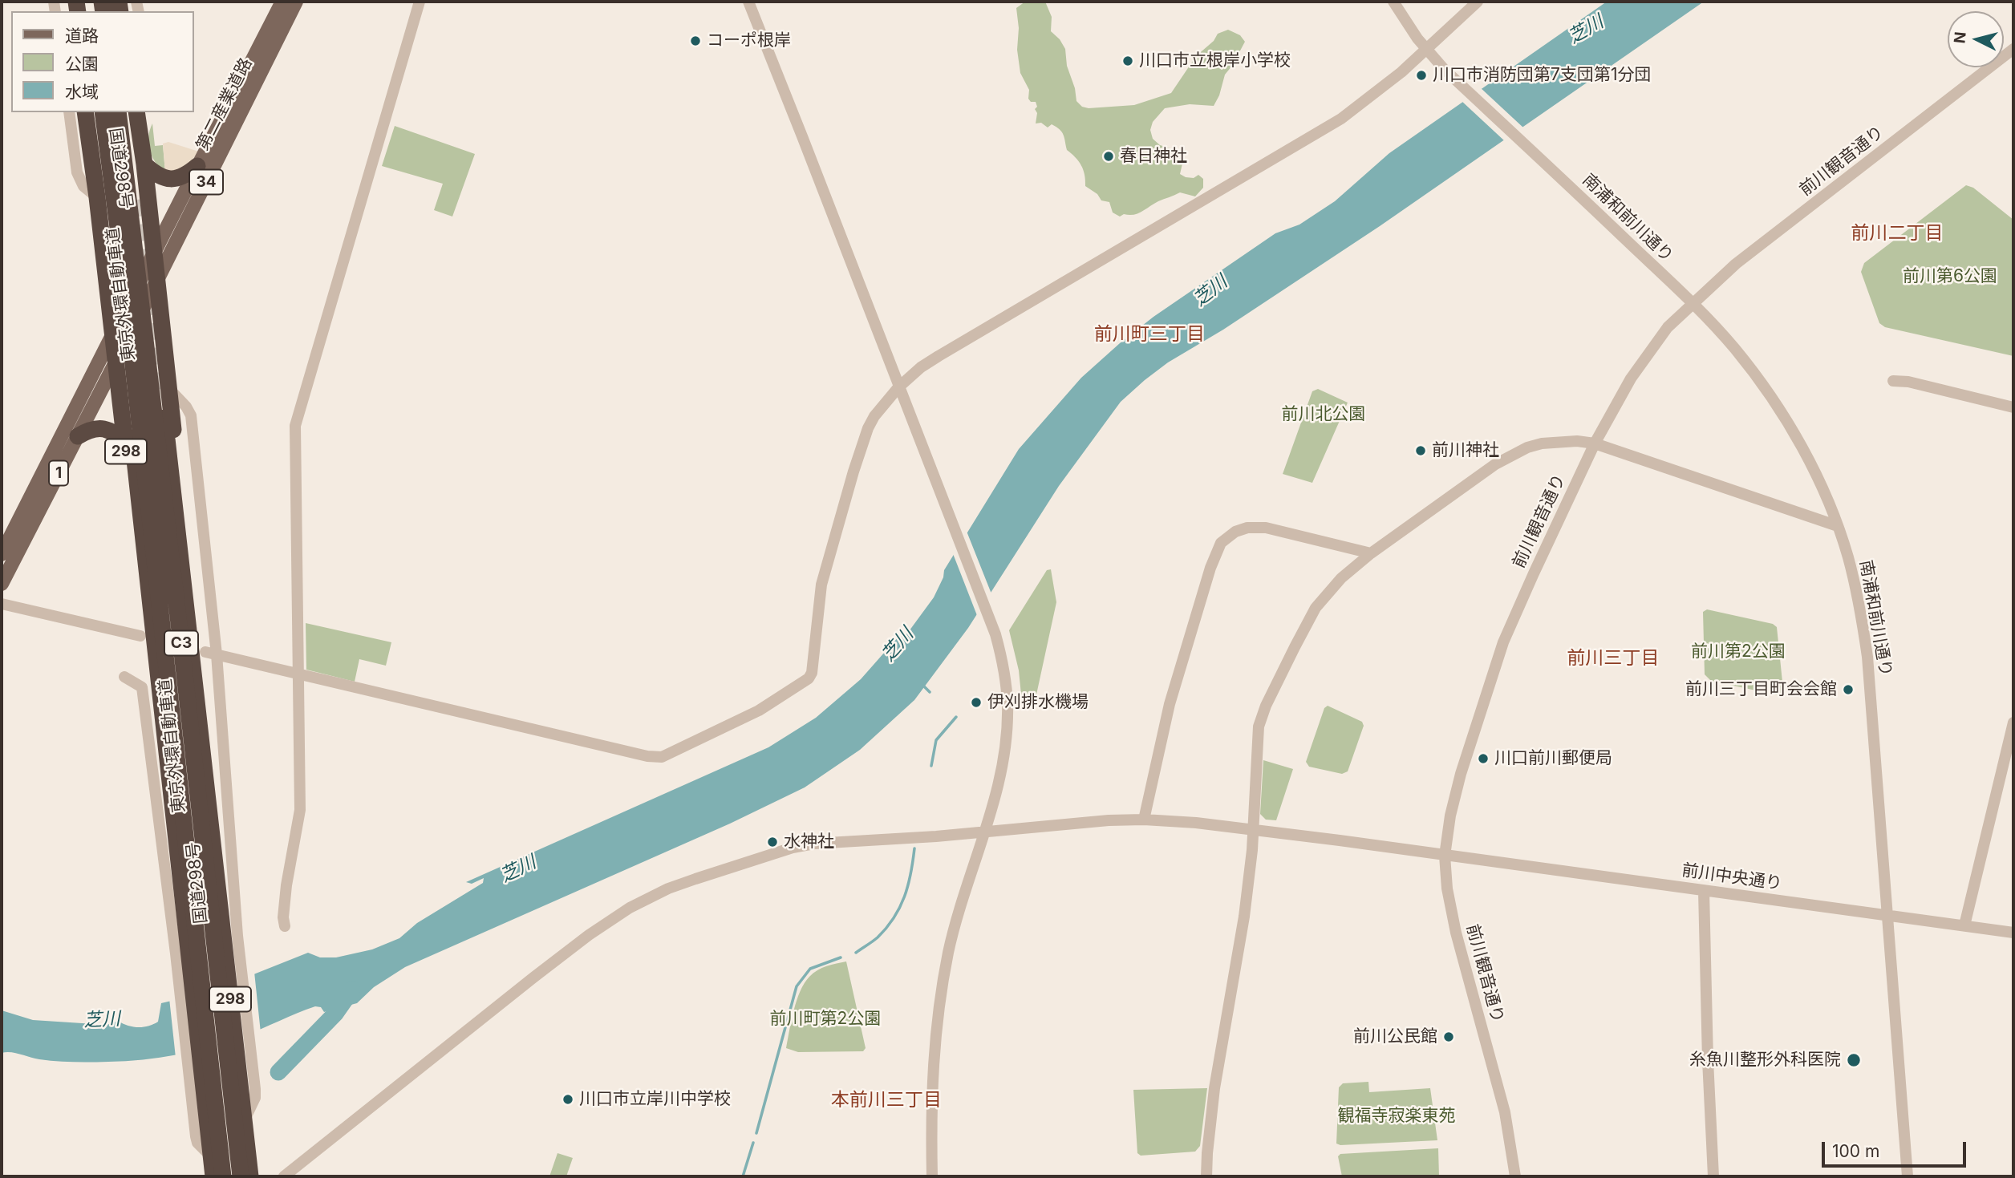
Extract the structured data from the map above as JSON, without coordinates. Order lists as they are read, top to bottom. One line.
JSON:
{"streets":{"highway":["国道298号","東京外環自動車道","298","C3"],"main road":["第二産業道路","34","1"],"street":["前川観音通り","南浦和前川通り","前川中央通り"]},"crossings":[["第二産業道路","298"],["前川観音通り","南浦和前川通り"],["前川観音通り","前川中央通り"],["国道298号","298"],["南浦和前川通り","前川中央通り"]],"districts":["前川二丁目","前川町三丁目","前川三丁目","本前川三丁目"],"water":["芝川"],"parks":["前川第6公園","前川北公園","前川第2公園","前川町第2公園","観福寺寂楽東苑"],"places":["コーポ根岸","川口市立根岸小学校","川口市消防団第7支団第1分団","春日神社","前川神社","前川三丁目町会会館","伊刈排水機場","川口前川郵便局","水神社","前川公民館","糸魚川整形外科医院","川口市立岸川中学校"],"legend":["道路","公園","水域"],"scale_bar":"100 m","north":"left"}
